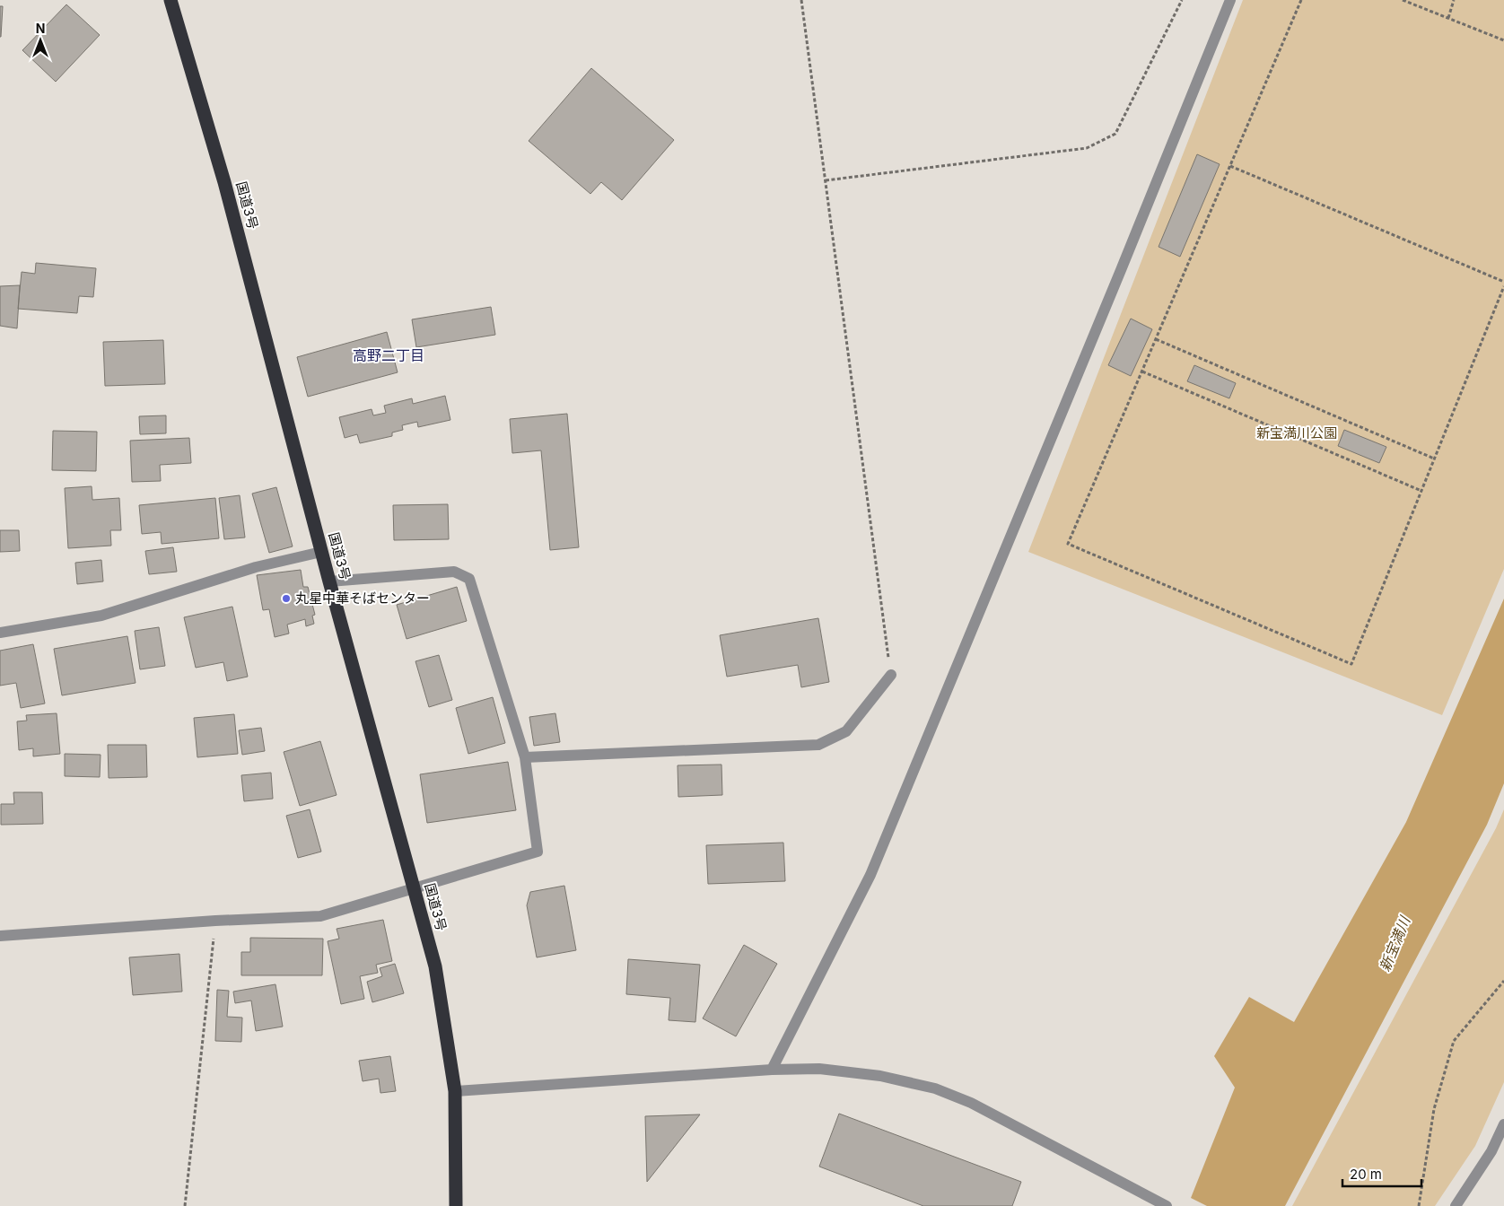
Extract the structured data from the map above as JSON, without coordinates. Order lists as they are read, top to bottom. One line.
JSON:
{"streets":{"highway":["国道3号"]},"districts":["高野二丁目"],"water":["新宝満川"],"parks":["新宝満川公園"],"places":["丸星中華そばセンター"],"scale_bar":"20 m","north":"top"}
